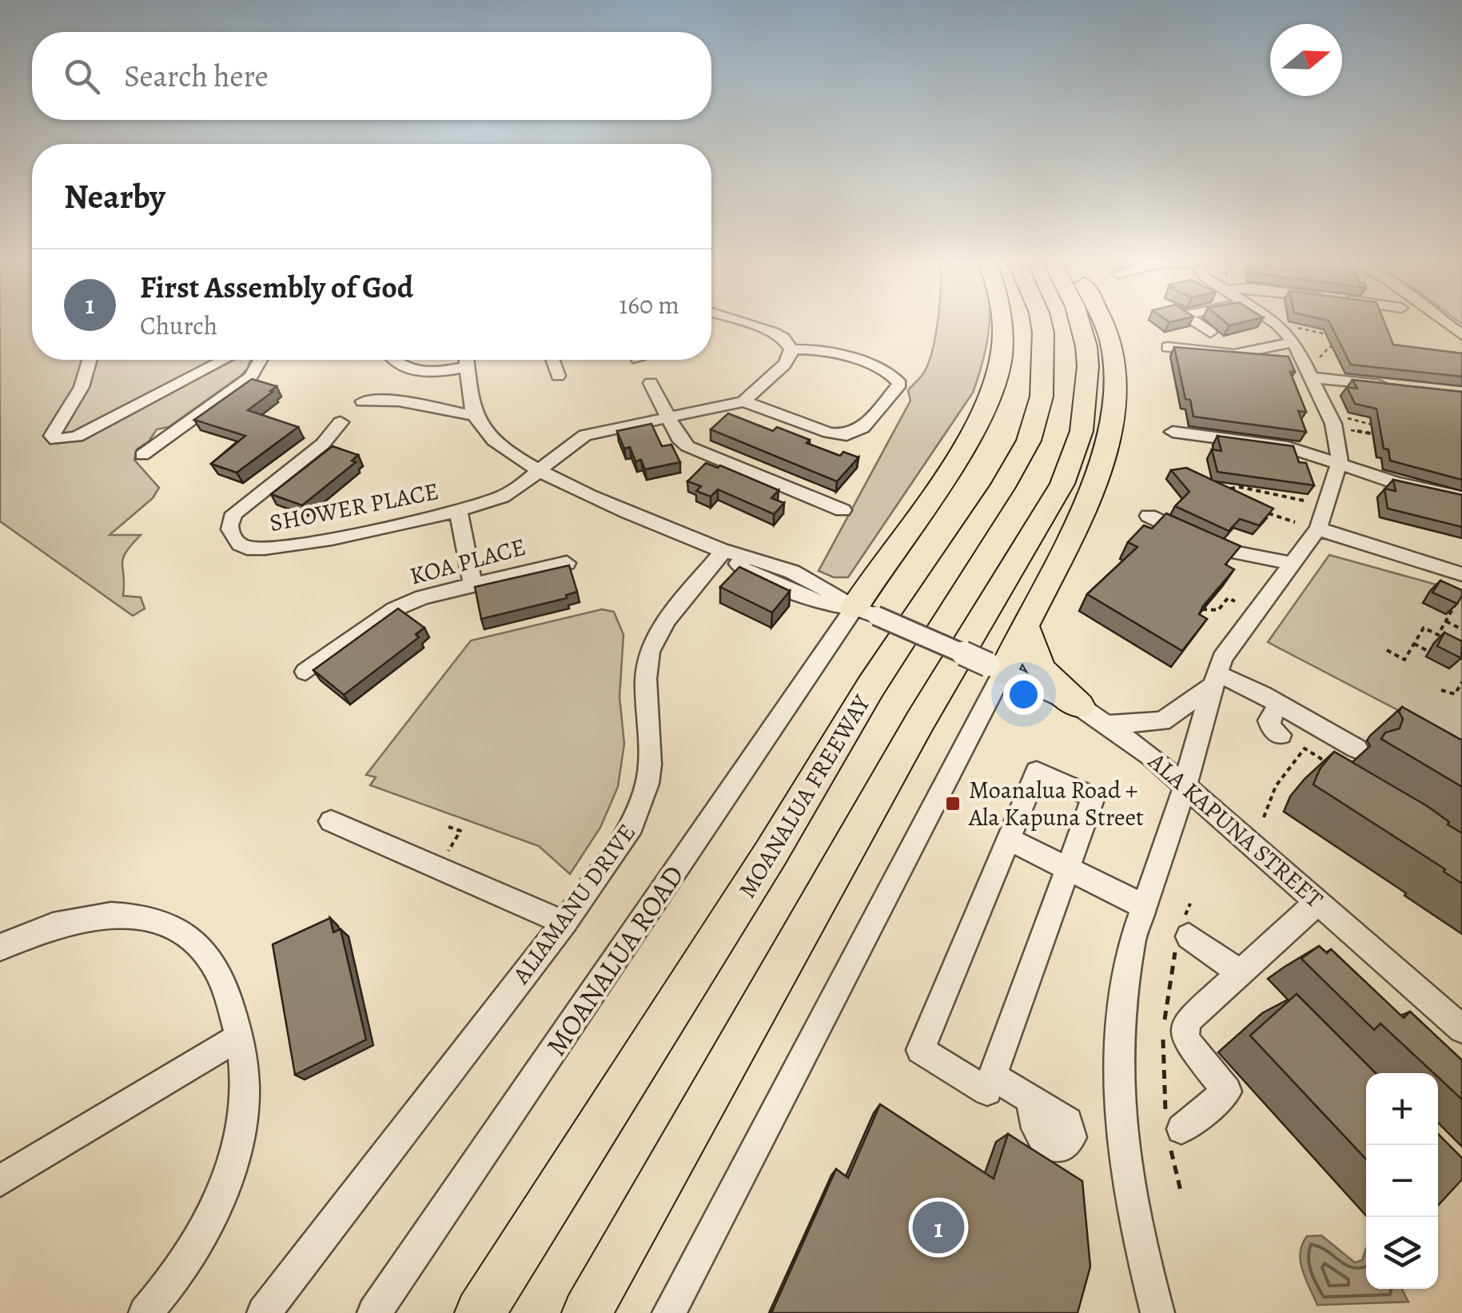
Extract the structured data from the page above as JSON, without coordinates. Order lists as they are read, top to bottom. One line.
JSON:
{"streets":{"highway":["MOANALUA FREEWAY"],"street":["SHOWER PLACE","KOA PLACE","ALA KAPUNA STREET","ALIAMANU DRIVE","MOANALUA ROAD"]},"crossings":[["ALA KAPUNA STREET","ALIAMANU DRIVE"],["ALA KAPUNA STREET","MOANALUA ROAD"]],"places":{"transit":["Moanalua Road + Ala Kapuna Street"]},"north":"right","page":{"search":"Search here","heading":"Nearby","list":[{"mark":"1","name":"First Assembly of God","note":"Church","value":"160 m"}],"map_buttons":["+","−"],"pins":"1"}}
